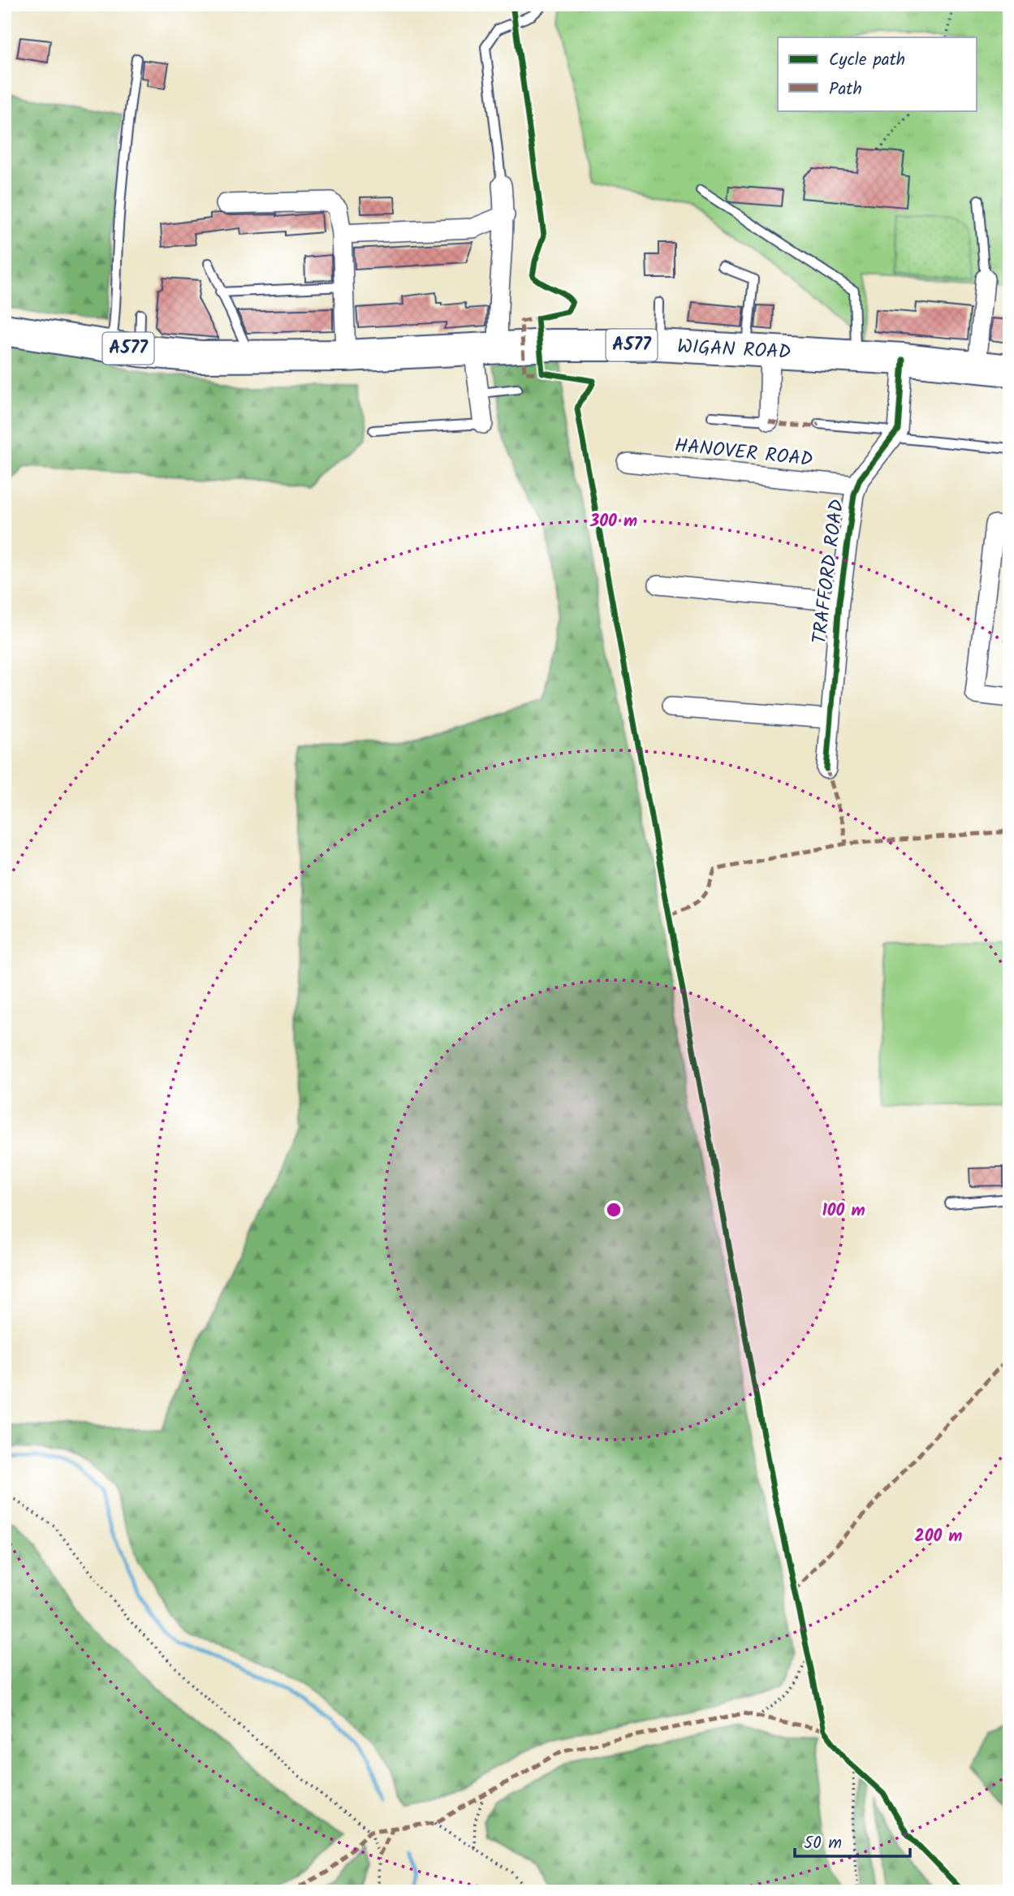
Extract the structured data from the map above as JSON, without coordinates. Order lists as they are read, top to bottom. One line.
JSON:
{"streets":{"highway":["A577","WIGAN ROAD"],"street":["HANOVER ROAD","TRAFFORD ROAD"]},"crossings":[["A577","WIGAN ROAD"],["WIGAN ROAD","TRAFFORD ROAD"],["HANOVER ROAD","TRAFFORD ROAD"]],"legend":["Cycle path","Path"],"scale_bar":"50 m","rings":["300 m","100 m","200 m"]}
